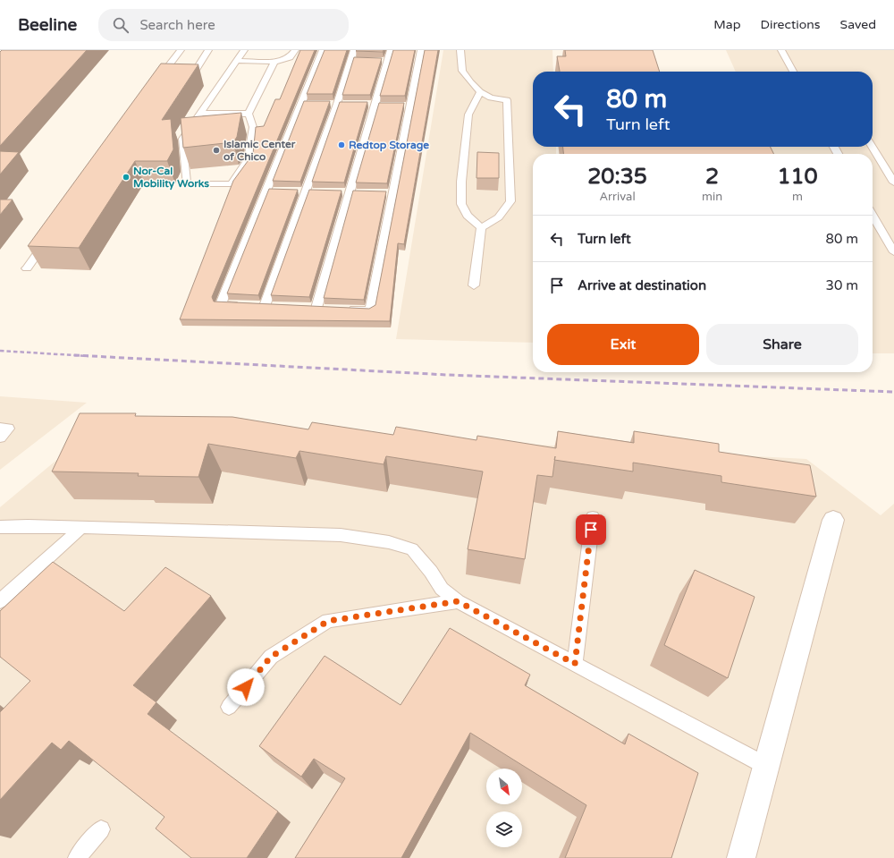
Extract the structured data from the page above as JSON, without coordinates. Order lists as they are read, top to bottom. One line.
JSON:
{"places":["Redtop Storage","Islamic Center of Chico","Nor-Cal Mobility Works"],"north":"bottom right","page":{"header":"Beeline","search":"Search here","nav":["Map","Directions","Saved"],"turn":["80 m","Turn left"],"eta":["20:35","Arrival","2","min","110","m"],"list":[{"name":"Turn left","value":"80 m"},{"name":"Arrive at destination","value":"30 m"}],"buttons":["Exit","Share"]}}
